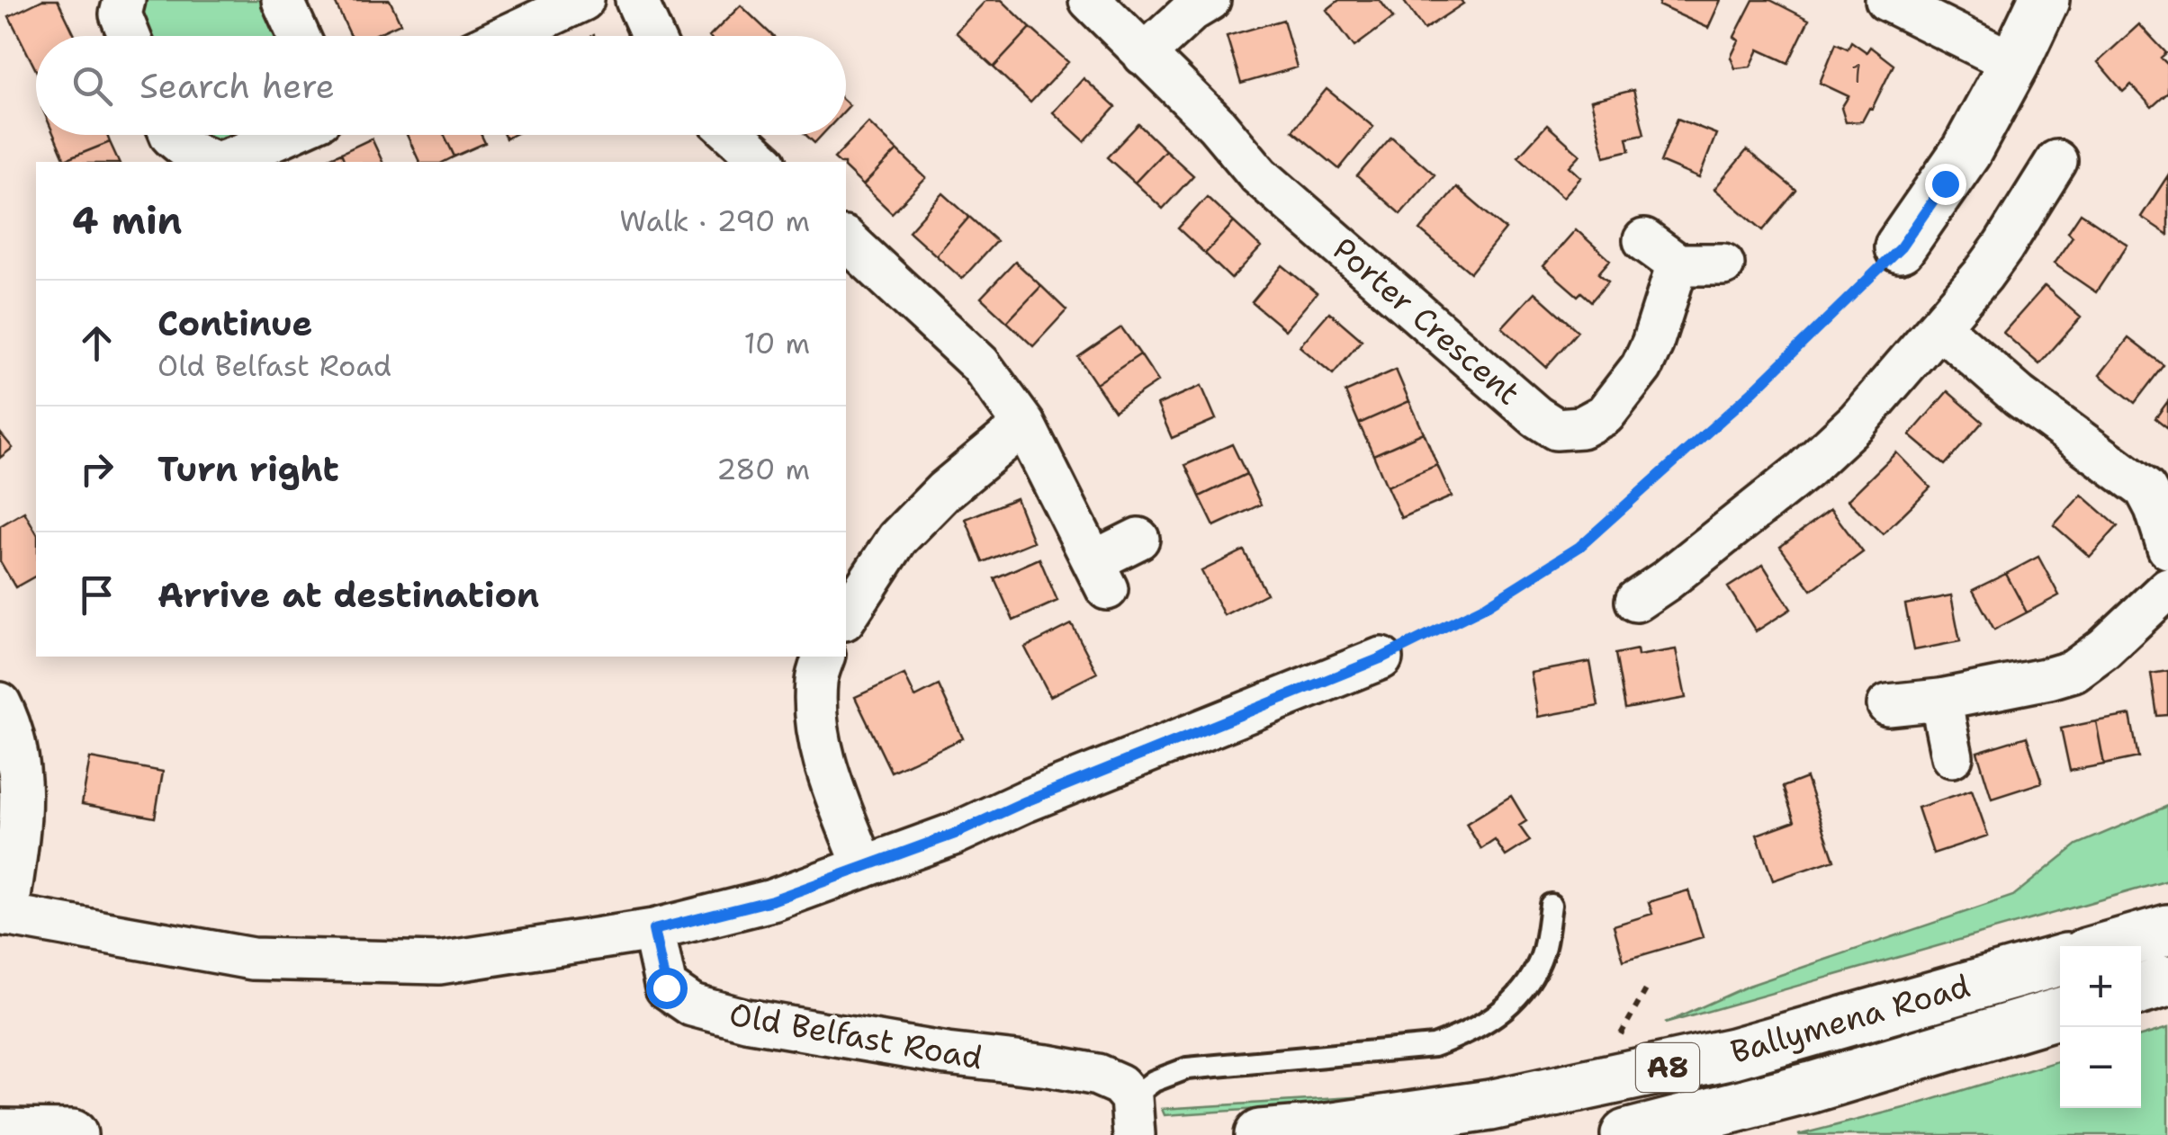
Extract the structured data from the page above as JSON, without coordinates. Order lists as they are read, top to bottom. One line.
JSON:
{"streets":{"main road":["Ballymena Road","A8"],"street":["Porter Crescent","Old Belfast Road"]},"house_numbers":["1"],"page":{"search":"Search here","heading":["4 min","Walk · 290 m"],"list":[["Continue","Old Belfast Road","10 m"],["Turn right","280 m"],"Arrive at destination"],"map_buttons":["+","−"]}}
